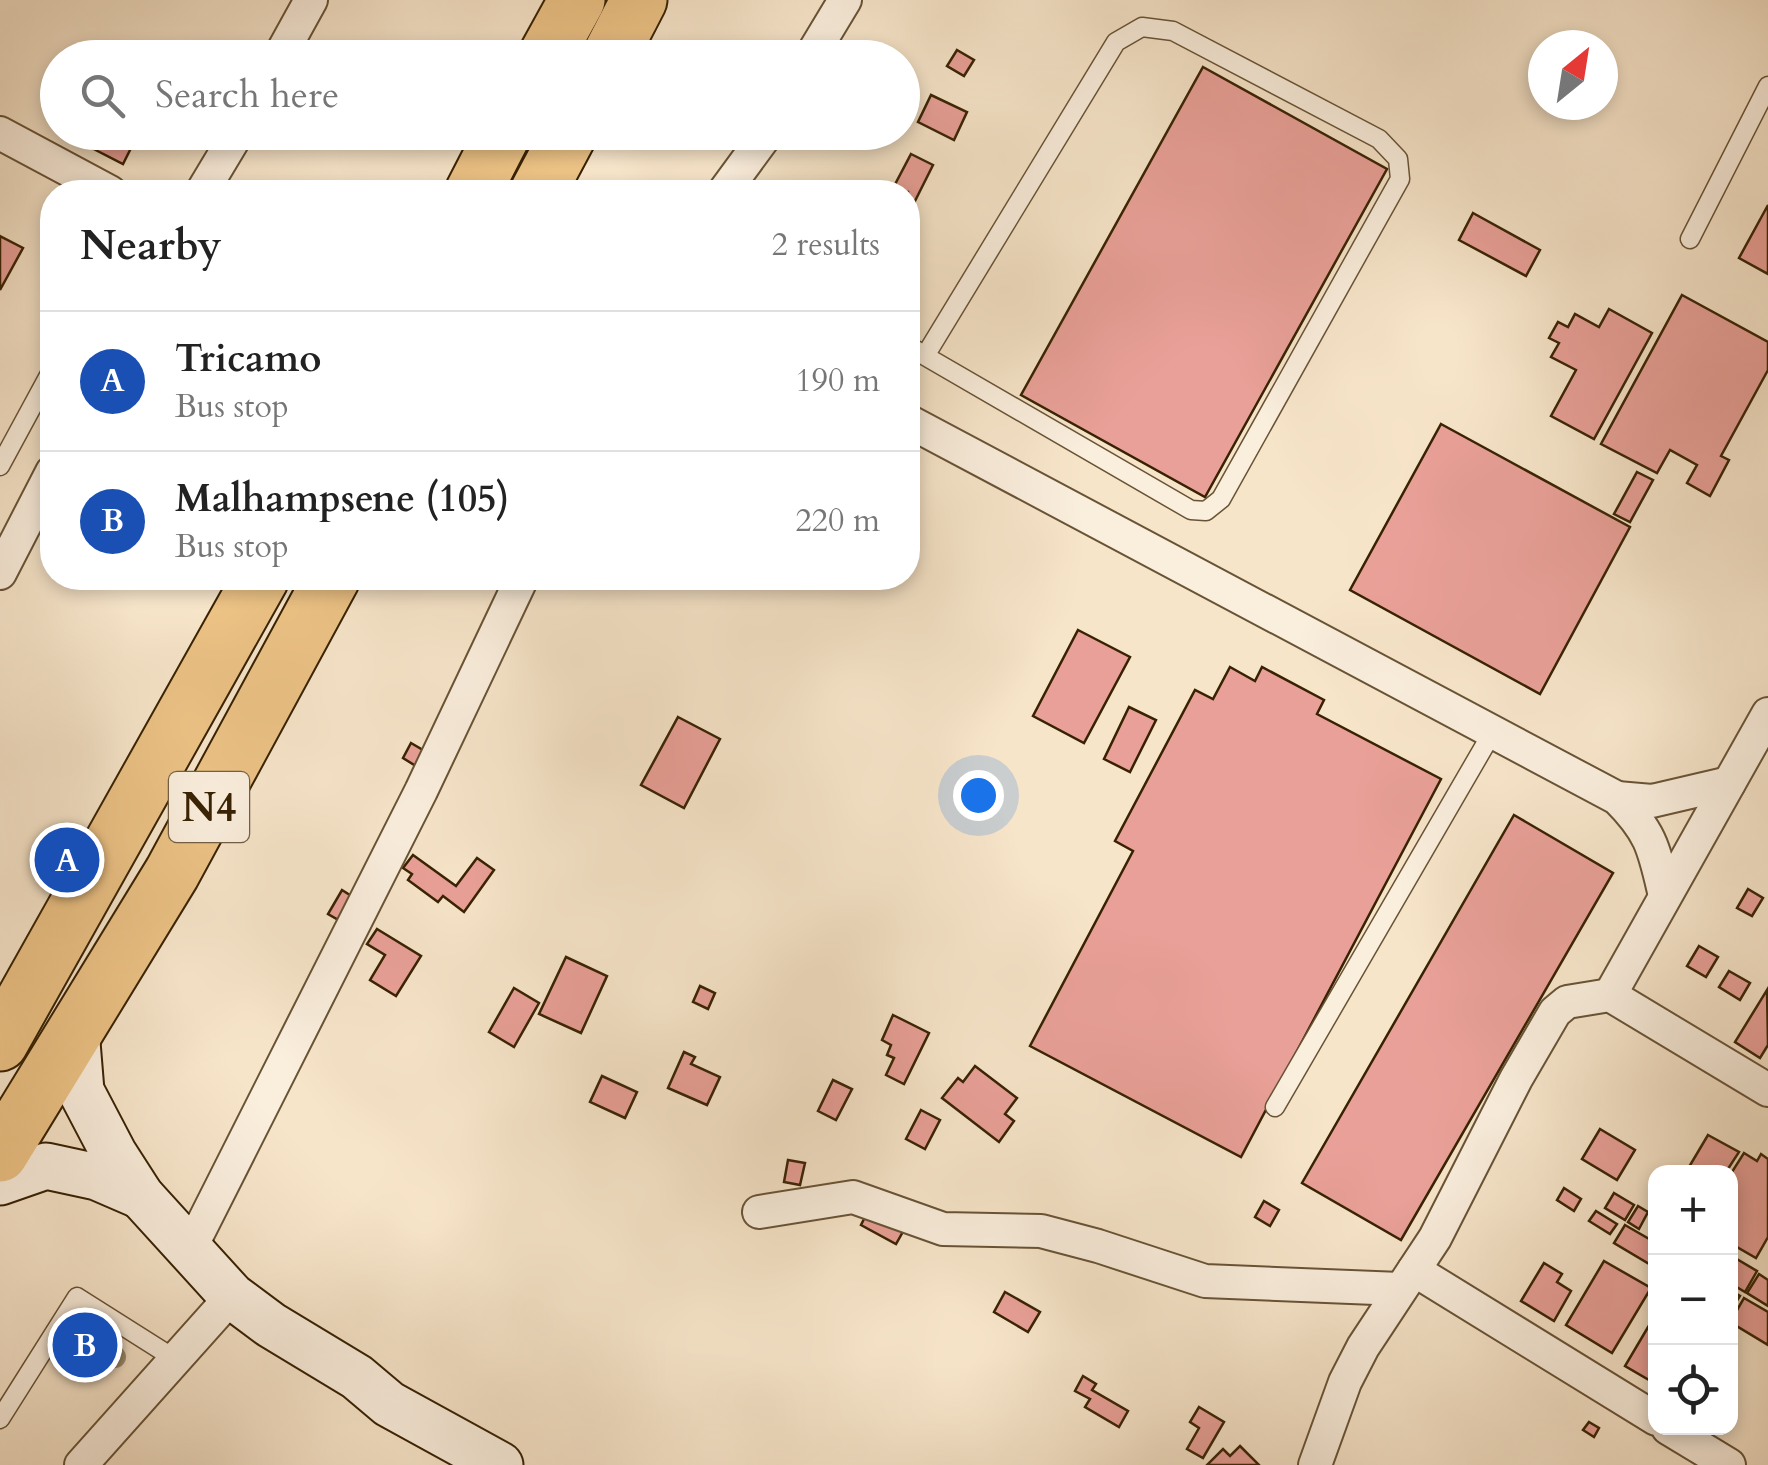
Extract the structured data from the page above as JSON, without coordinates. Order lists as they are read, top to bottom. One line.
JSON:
{"streets":{"highway":["N4"]},"north":"top right","page":{"search":"Search here","heading":["Nearby","2 results"],"list":[{"mark":"A","name":"Tricamo","note":"Bus stop","value":"190 m"},{"mark":"B","name":"Malhampsene (105)","note":"Bus stop","value":"220 m"}],"pins":["A","B"],"map_buttons":["+","−"]}}
